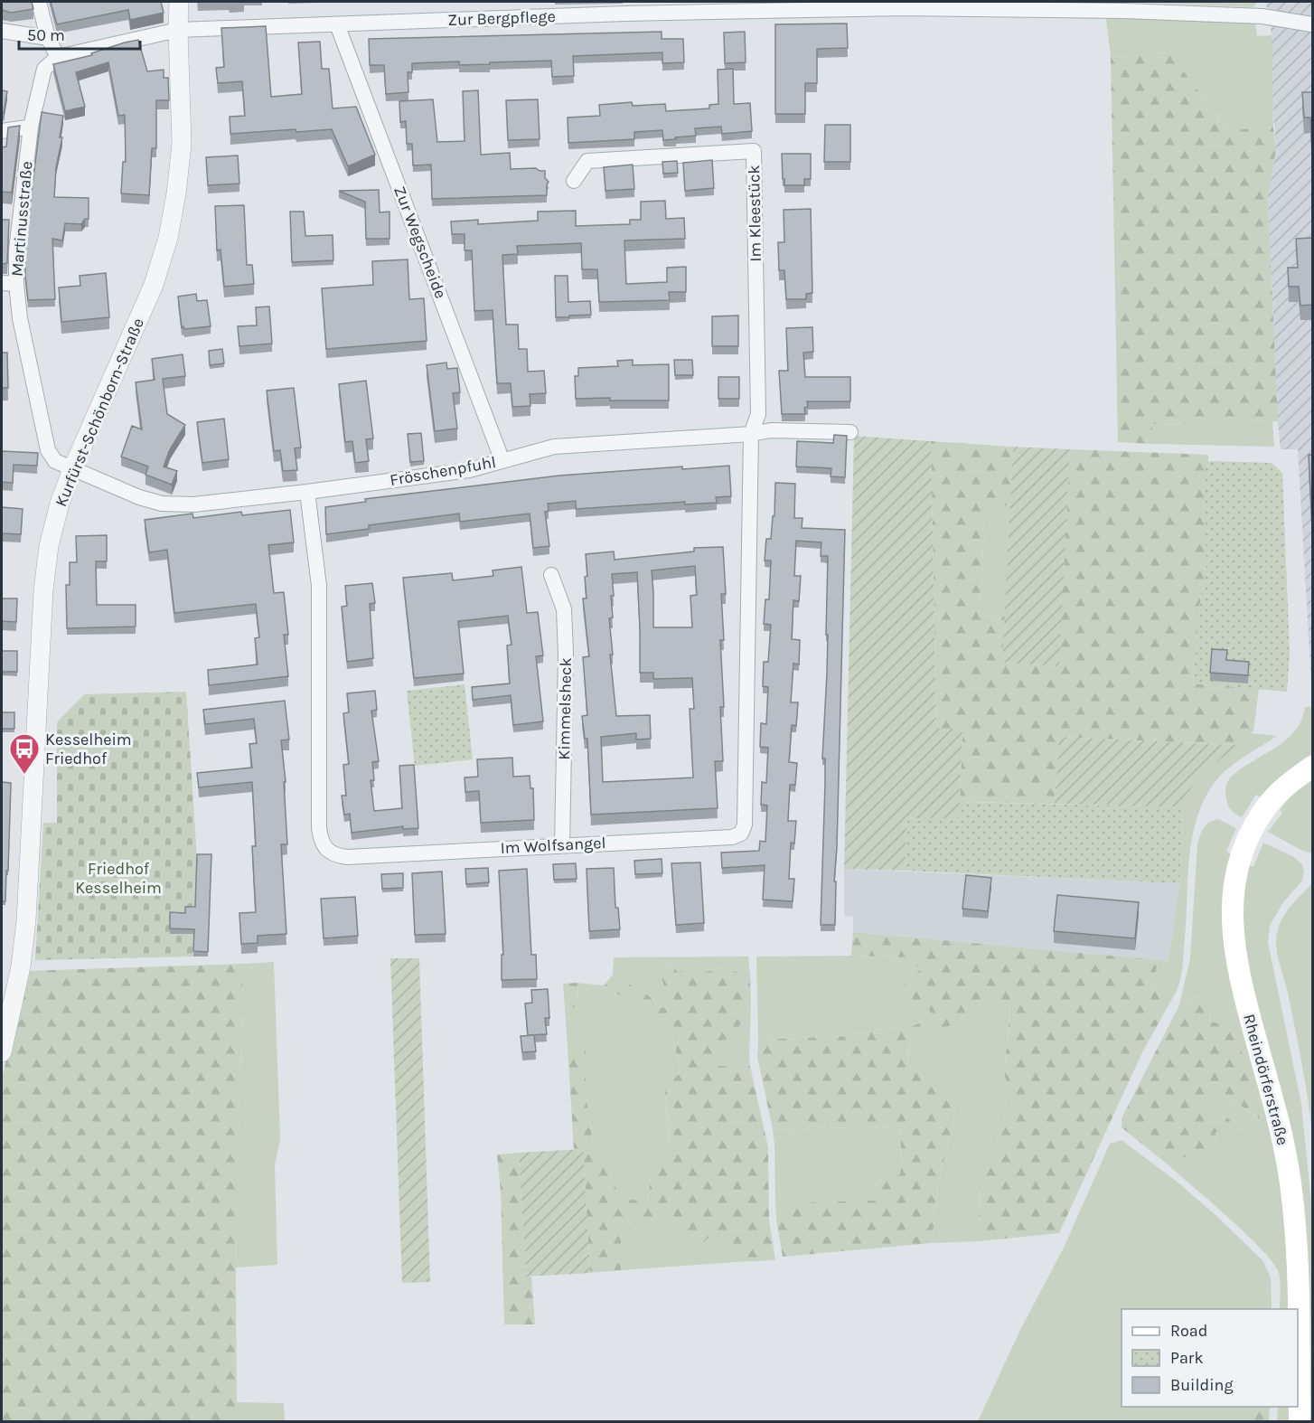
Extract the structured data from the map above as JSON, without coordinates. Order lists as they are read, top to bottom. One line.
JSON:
{"streets":{"main road":["Rheindörferstraße"],"street":["Zur Bergpflege","Im Kleestück","Martinusstraße","Zur Wegscheide","Kurfürst-Schönborn-Straße","Fröschenpfuhl","Kimmelsheck","Im Wolfsangel"]},"crossings":[["Zur Bergpflege","Martinusstraße"],["Zur Bergpflege","Zur Wegscheide"],["Zur Bergpflege","Kurfürst-Schönborn-Straße"],["Im Kleestück","Fröschenpfuhl"],["Im Kleestück","Im Wolfsangel"],["Martinusstraße","Kurfürst-Schönborn-Straße"],["Martinusstraße","Fröschenpfuhl"],["Zur Wegscheide","Fröschenpfuhl"],["Kurfürst-Schönborn-Straße","Fröschenpfuhl"],["Fröschenpfuhl","Im Wolfsangel"],["Kimmelsheck","Im Wolfsangel"]],"parks":["Friedhof Kesselheim"],"places":{"bus stop":["Kesselheim Friedhof"]},"legend":["Road","Park","Building"],"scale_bar":"50 m"}
